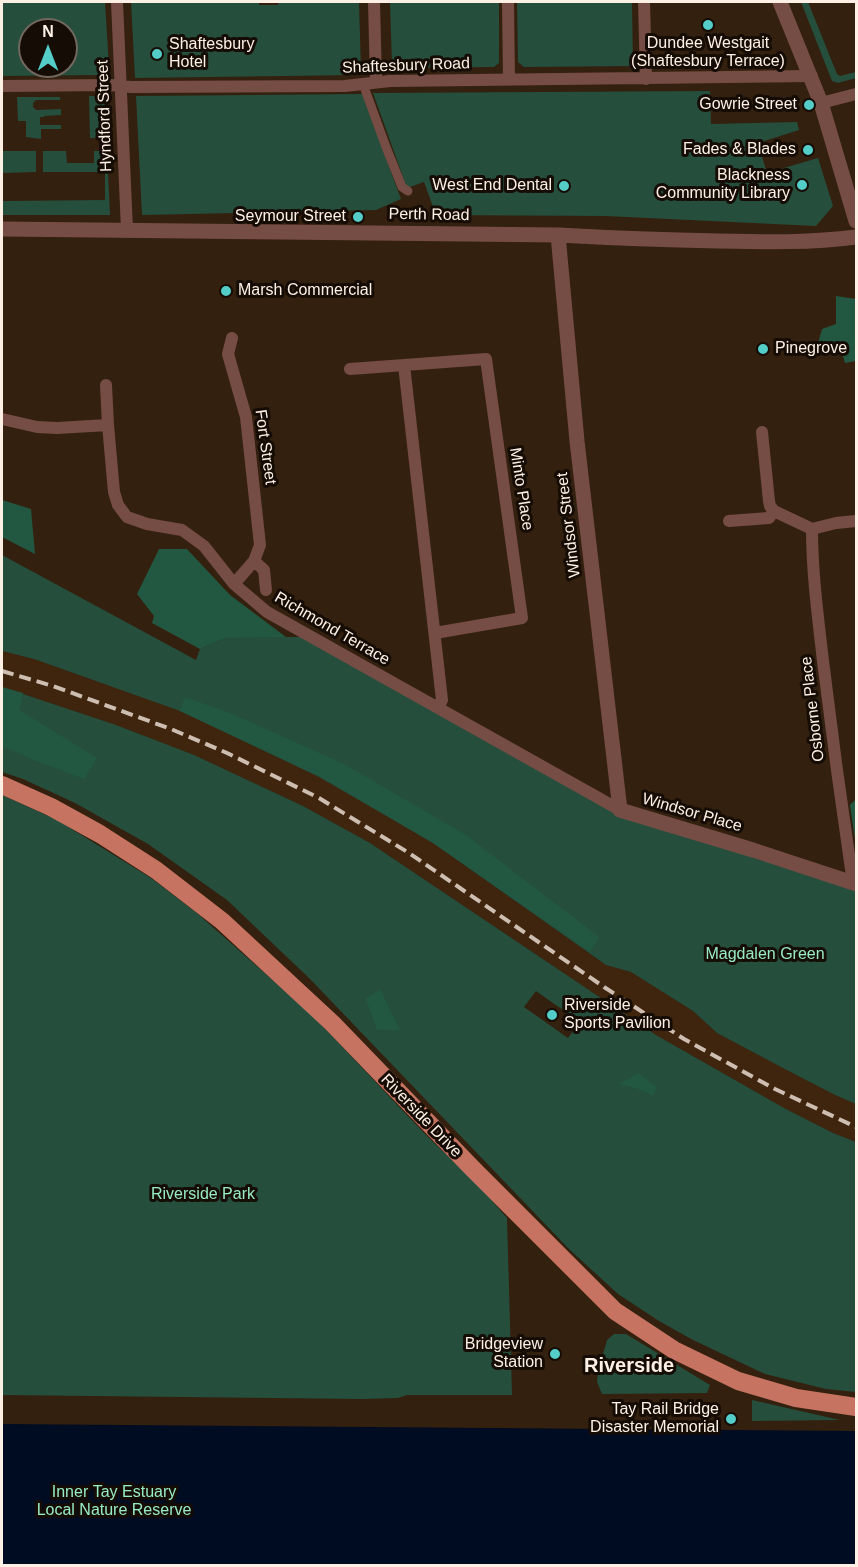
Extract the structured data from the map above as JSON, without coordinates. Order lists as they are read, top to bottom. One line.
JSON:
{"streets":{"main road":["Riverside Drive"],"street":["Shaftesbury Road","Hyndford Street","Perth Road","Fort Street","Minto Place","Windsor Street","Richmond Terrace","Osborne Place","Windsor Place"]},"crossings":[["Shaftesbury Road","Hyndford Street"],["Hyndford Street","Perth Road"],["Perth Road","Windsor Street"],["Windsor Street","Richmond Terrace"],["Windsor Street","Windsor Place"],["Richmond Terrace","Windsor Place"],["Osborne Place","Windsor Place"]],"districts":["Riverside"],"parks":["Magdalen Green","Riverside Park","Inner Tay Estuary Local Nature Reserve"],"places":["Dundee Westgait (Shaftesbury Terrace)","Shaftesbury Hotel","Gowrie Street","Fades & Blades","Blackness Community Library","West End Dental","Seymour Street","Marsh Commercial","Pinegrove","Riverside Sports Pavilion","Bridgeview Station","Tay Rail Bridge Disaster Memorial"],"north":"top"}
